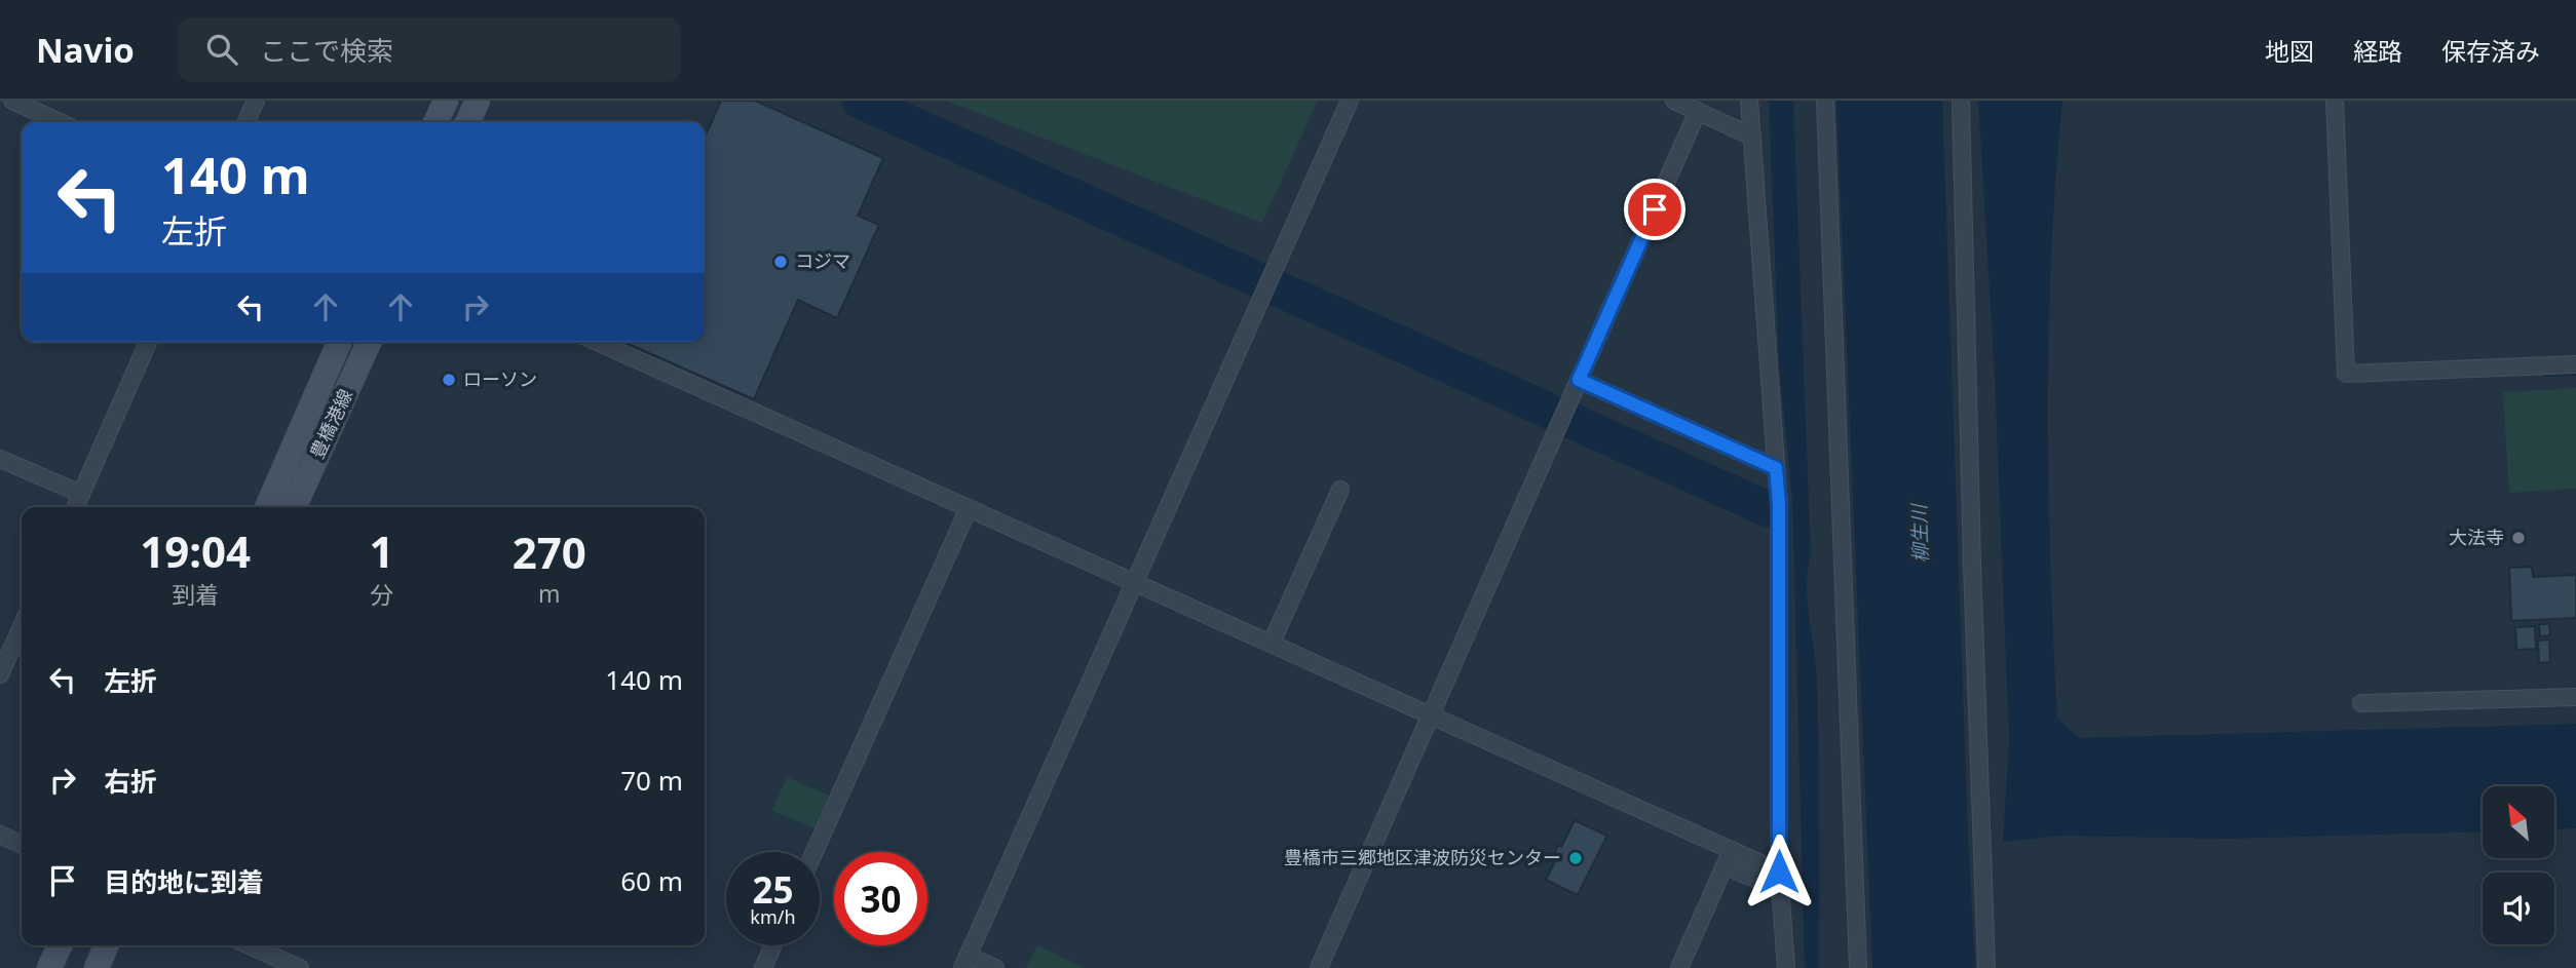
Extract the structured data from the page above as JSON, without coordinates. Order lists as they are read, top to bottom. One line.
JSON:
{"streets":{"main road":["豊橋港線"]},"water":["柳生川"],"places":["コジマ","ローソン","大法寺","豊橋市三郷地区津波防災センター"],"north":"top left","page":{"header":"Navio","search":"ここで検索","nav":["地図","経路","保存済み"],"turn":["140 m","左折"],"eta":["19:04","到着","1","分","270","m"],"list":[{"name":"左折","value":"140 m"},{"name":"右折","value":"70 m"},{"name":"目的地に到着","value":"60 m"}],"speed":"25 km/h","limit":"30"}}
